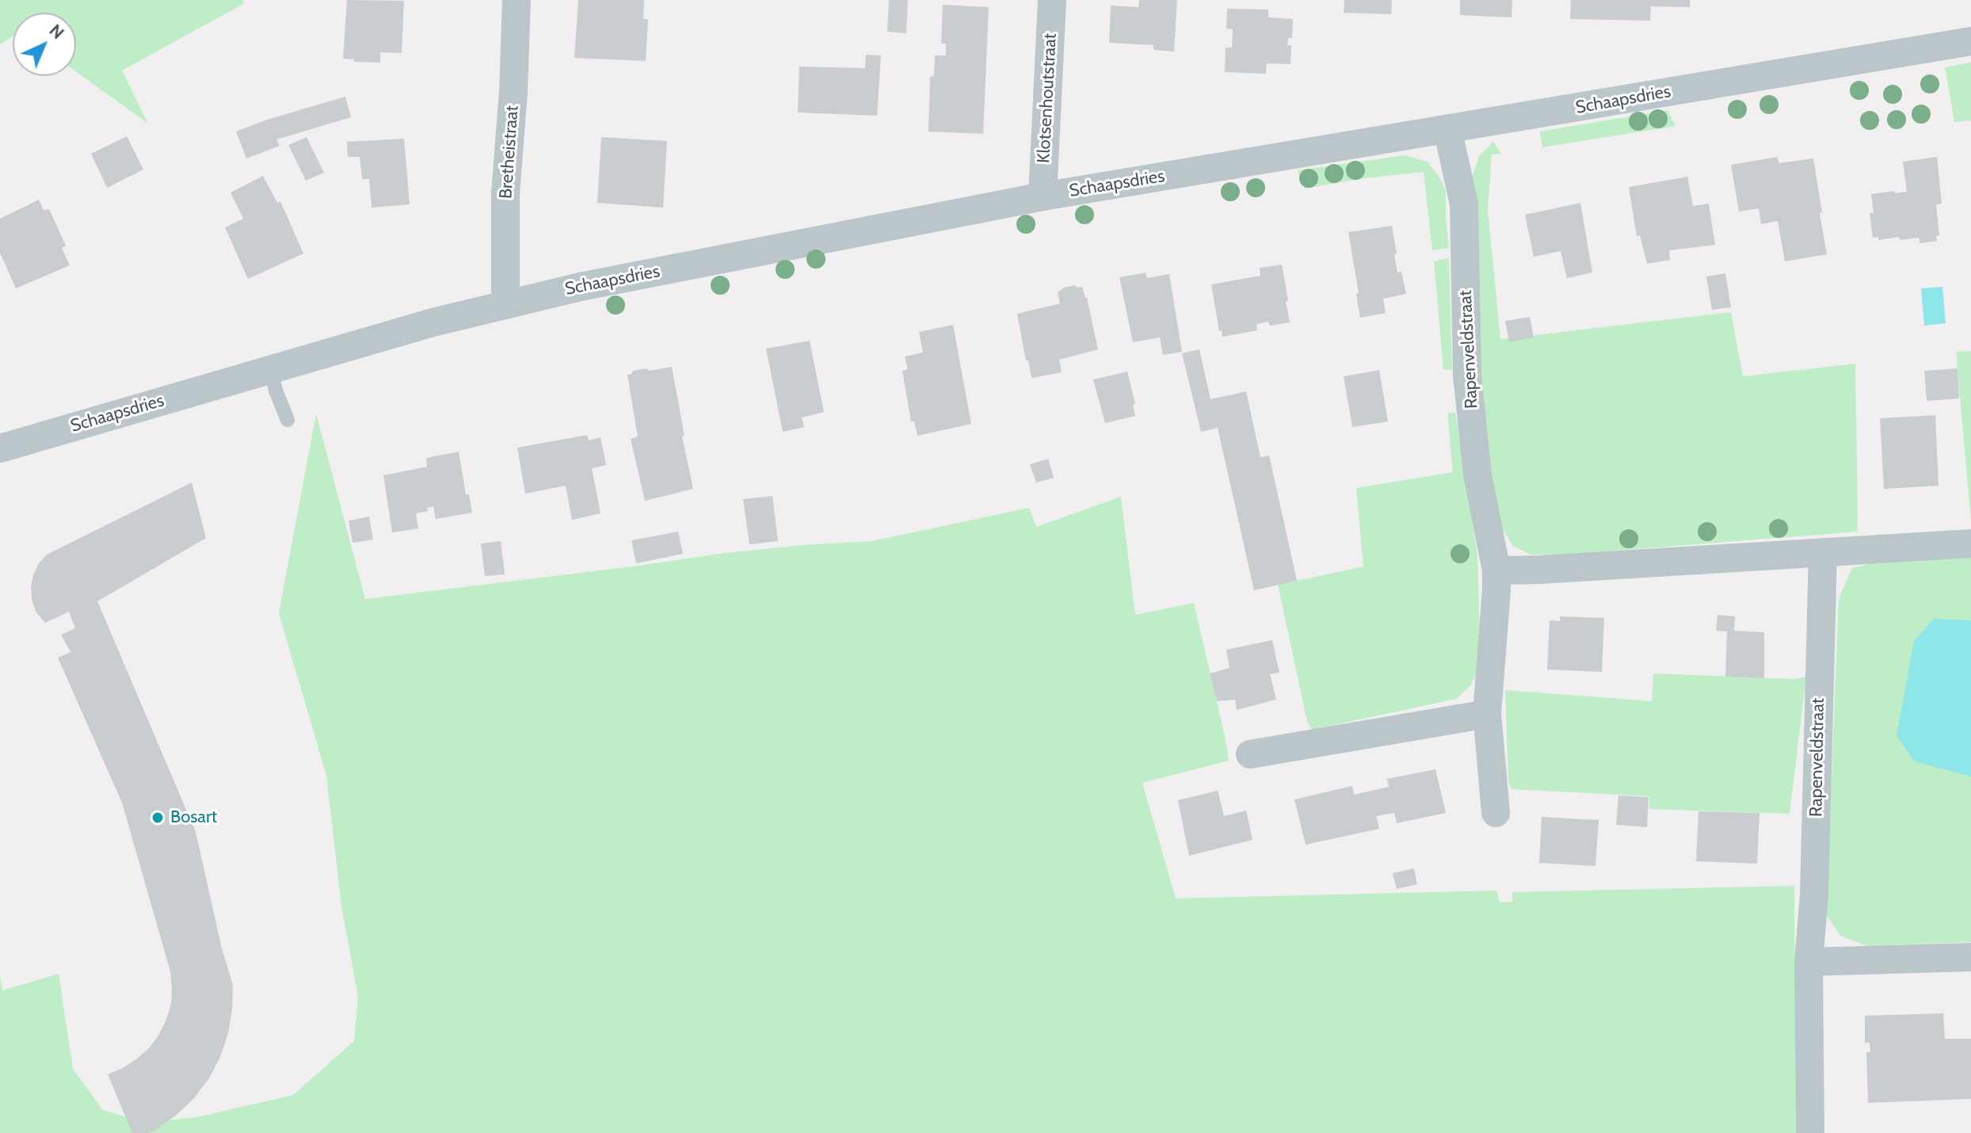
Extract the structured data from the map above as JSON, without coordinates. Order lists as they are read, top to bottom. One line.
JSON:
{"streets":{"street":["Klotsenhoutstraat","Schaapsdries","Bretheistraat","Rapenveldstraat"]},"crossings":[["Klotsenhoutstraat","Schaapsdries"],["Schaapsdries","Bretheistraat"],["Schaapsdries","Rapenveldstraat"]],"places":["Bosart"],"north":"top right"}
